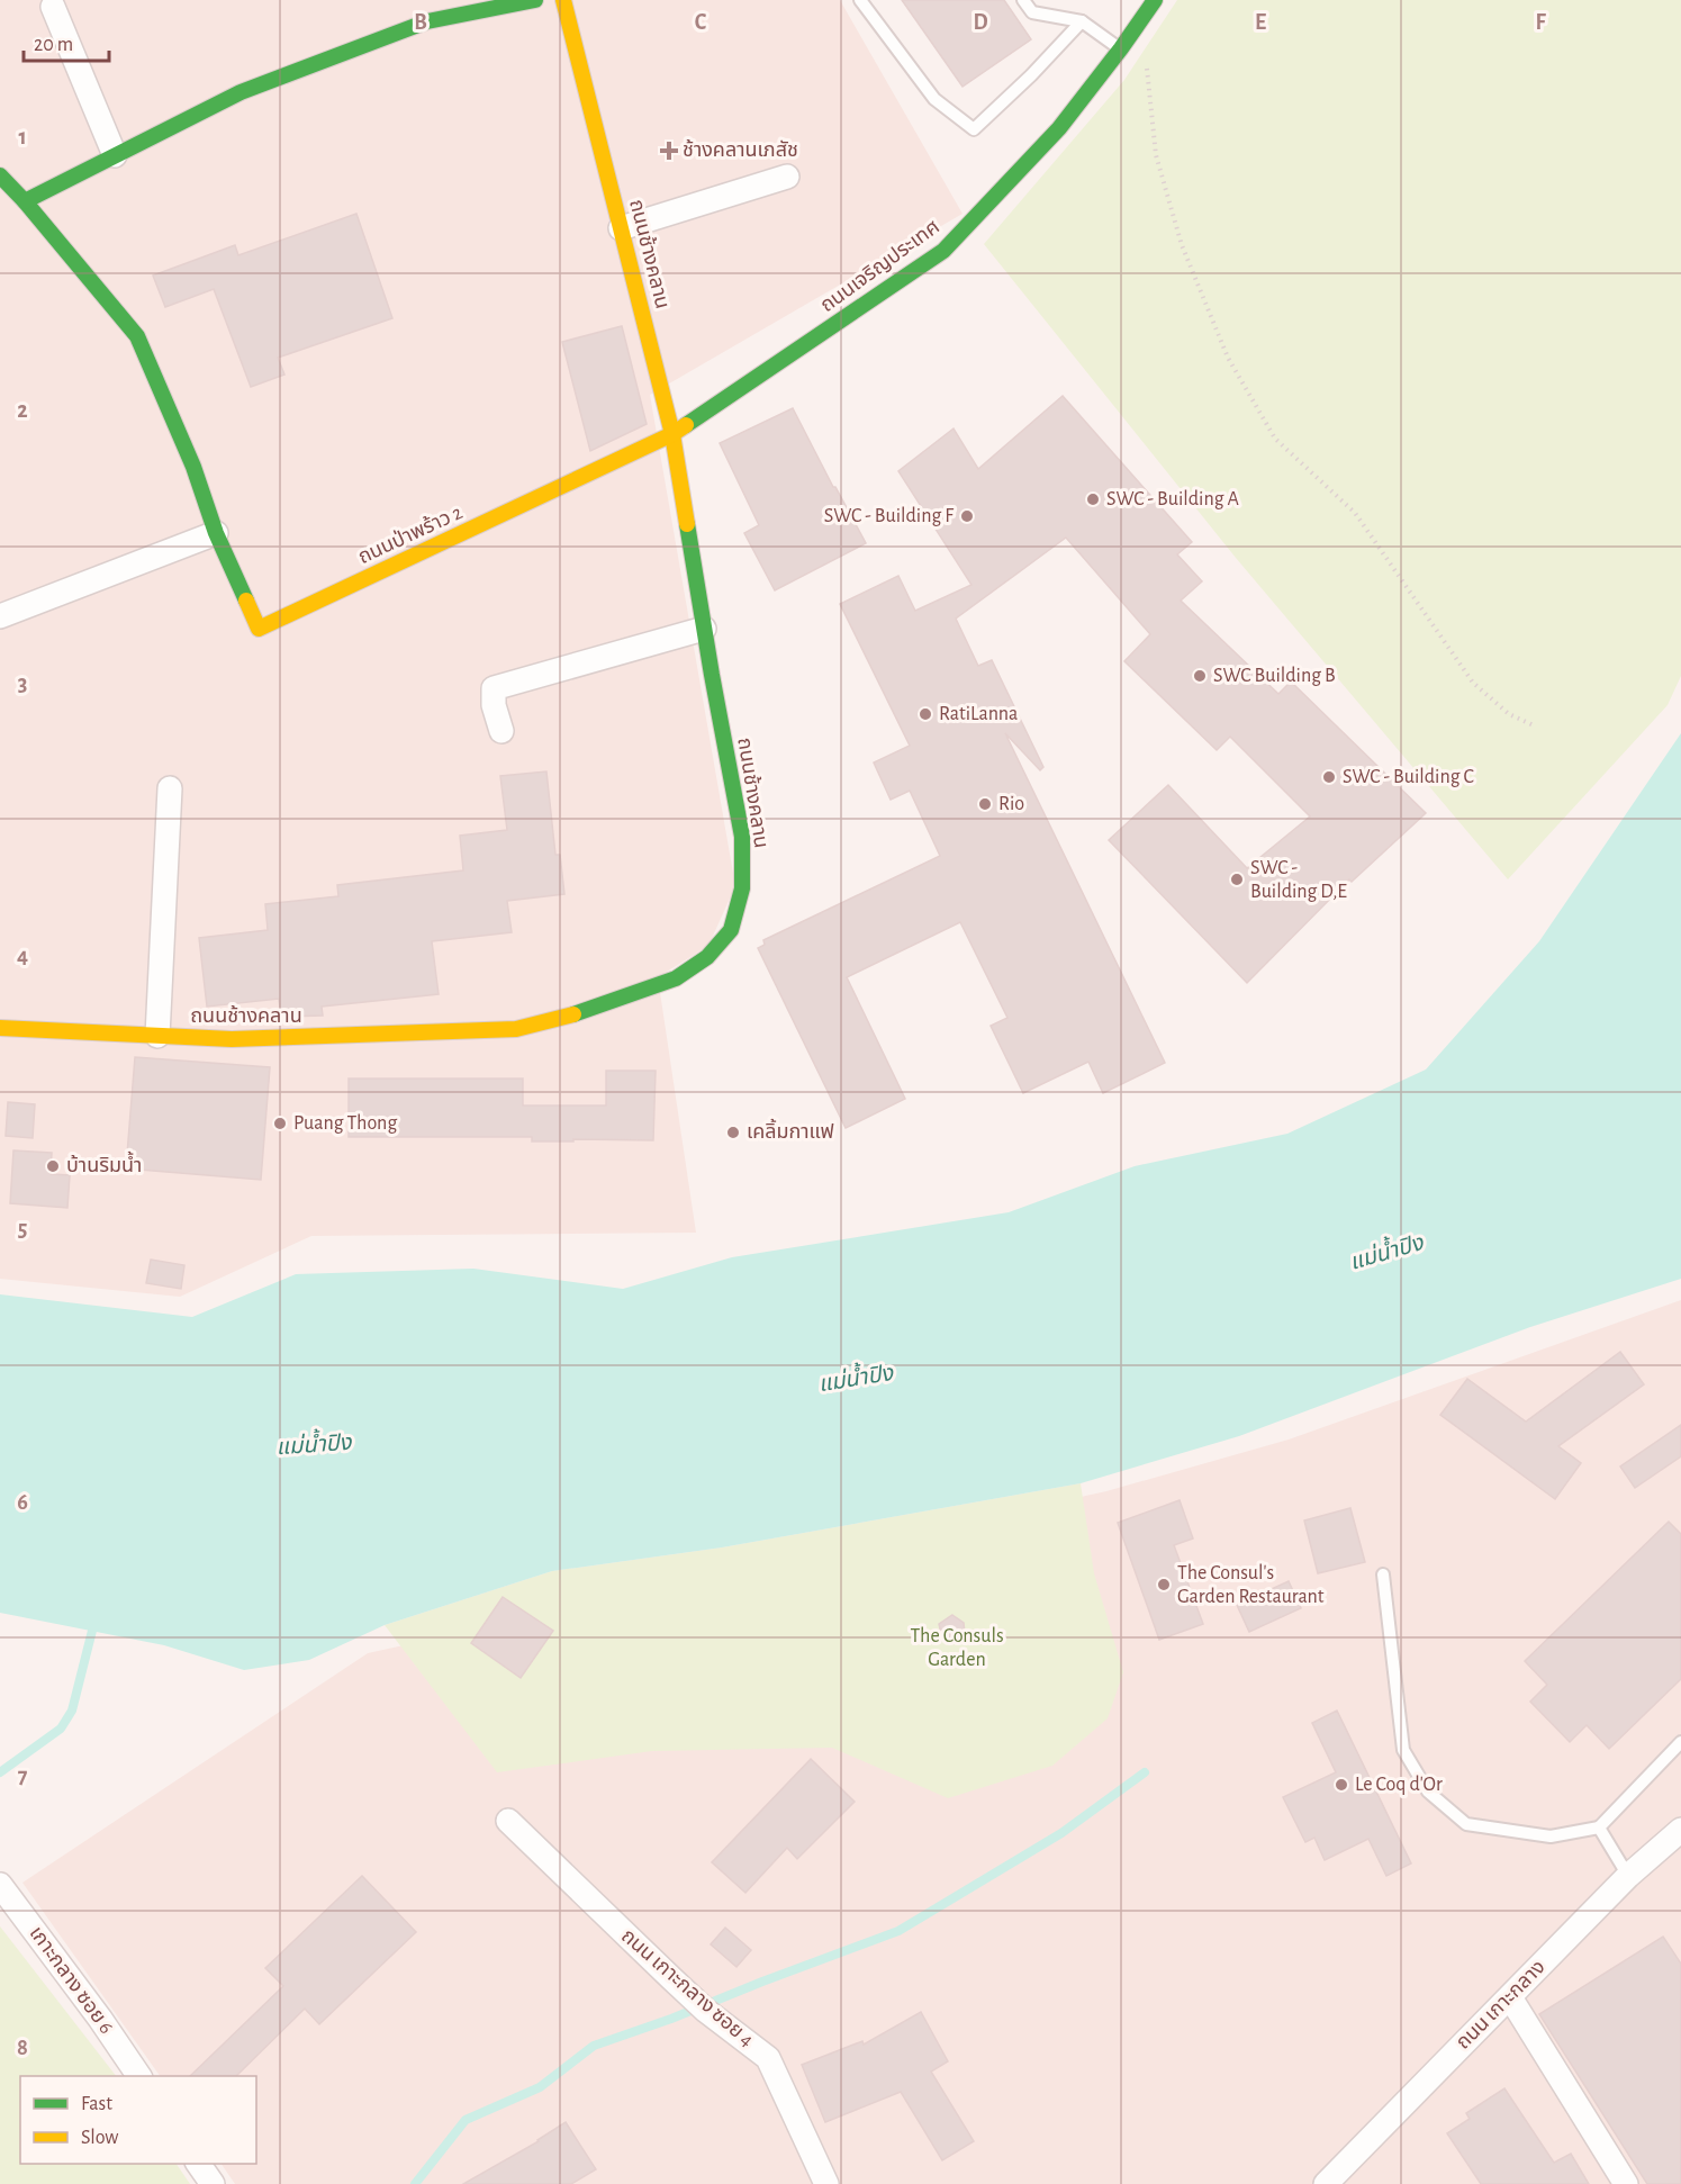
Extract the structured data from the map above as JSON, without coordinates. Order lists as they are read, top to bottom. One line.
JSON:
{"streets":{"street":["ถนนช้างคลาน","ถนนเจริญประเทศ","ถนนป่าพร้าว 2","เกาะกลาง ซอย 6","ถนน เกาะกลาง ซอย 4","ถนน เกาะกลาง"]},"crossings":[["ถนนช้างคลาน","ถนนเจริญประเทศ"],["ถนนช้างคลาน","ถนนป่าพร้าว 2"],["ถนนเจริญประเทศ","ถนนป่าพร้าว 2"]],"water":["แม่น้ำปิง"],"parks":["The Consuls Garden"],"places":{"health":["ช้างคลานเภสัช"],"other":["SWC - Building A","SWC - Building F","SWC Building B","RatiLanna","SWC - Building C","Rio","SWC - Building D,E","Puang Thong","เคลิ้มกาแฟ","บ้านริมน้ำ","The Consul's Garden Restaurant","Le Coq d'Or"]},"legend":["Fast","Slow"],"scale_bar":"20 m","grid":{"columns":["B","C","D","E","F"],"rows":["1","2","3","4","5","6","7","8"]}}
